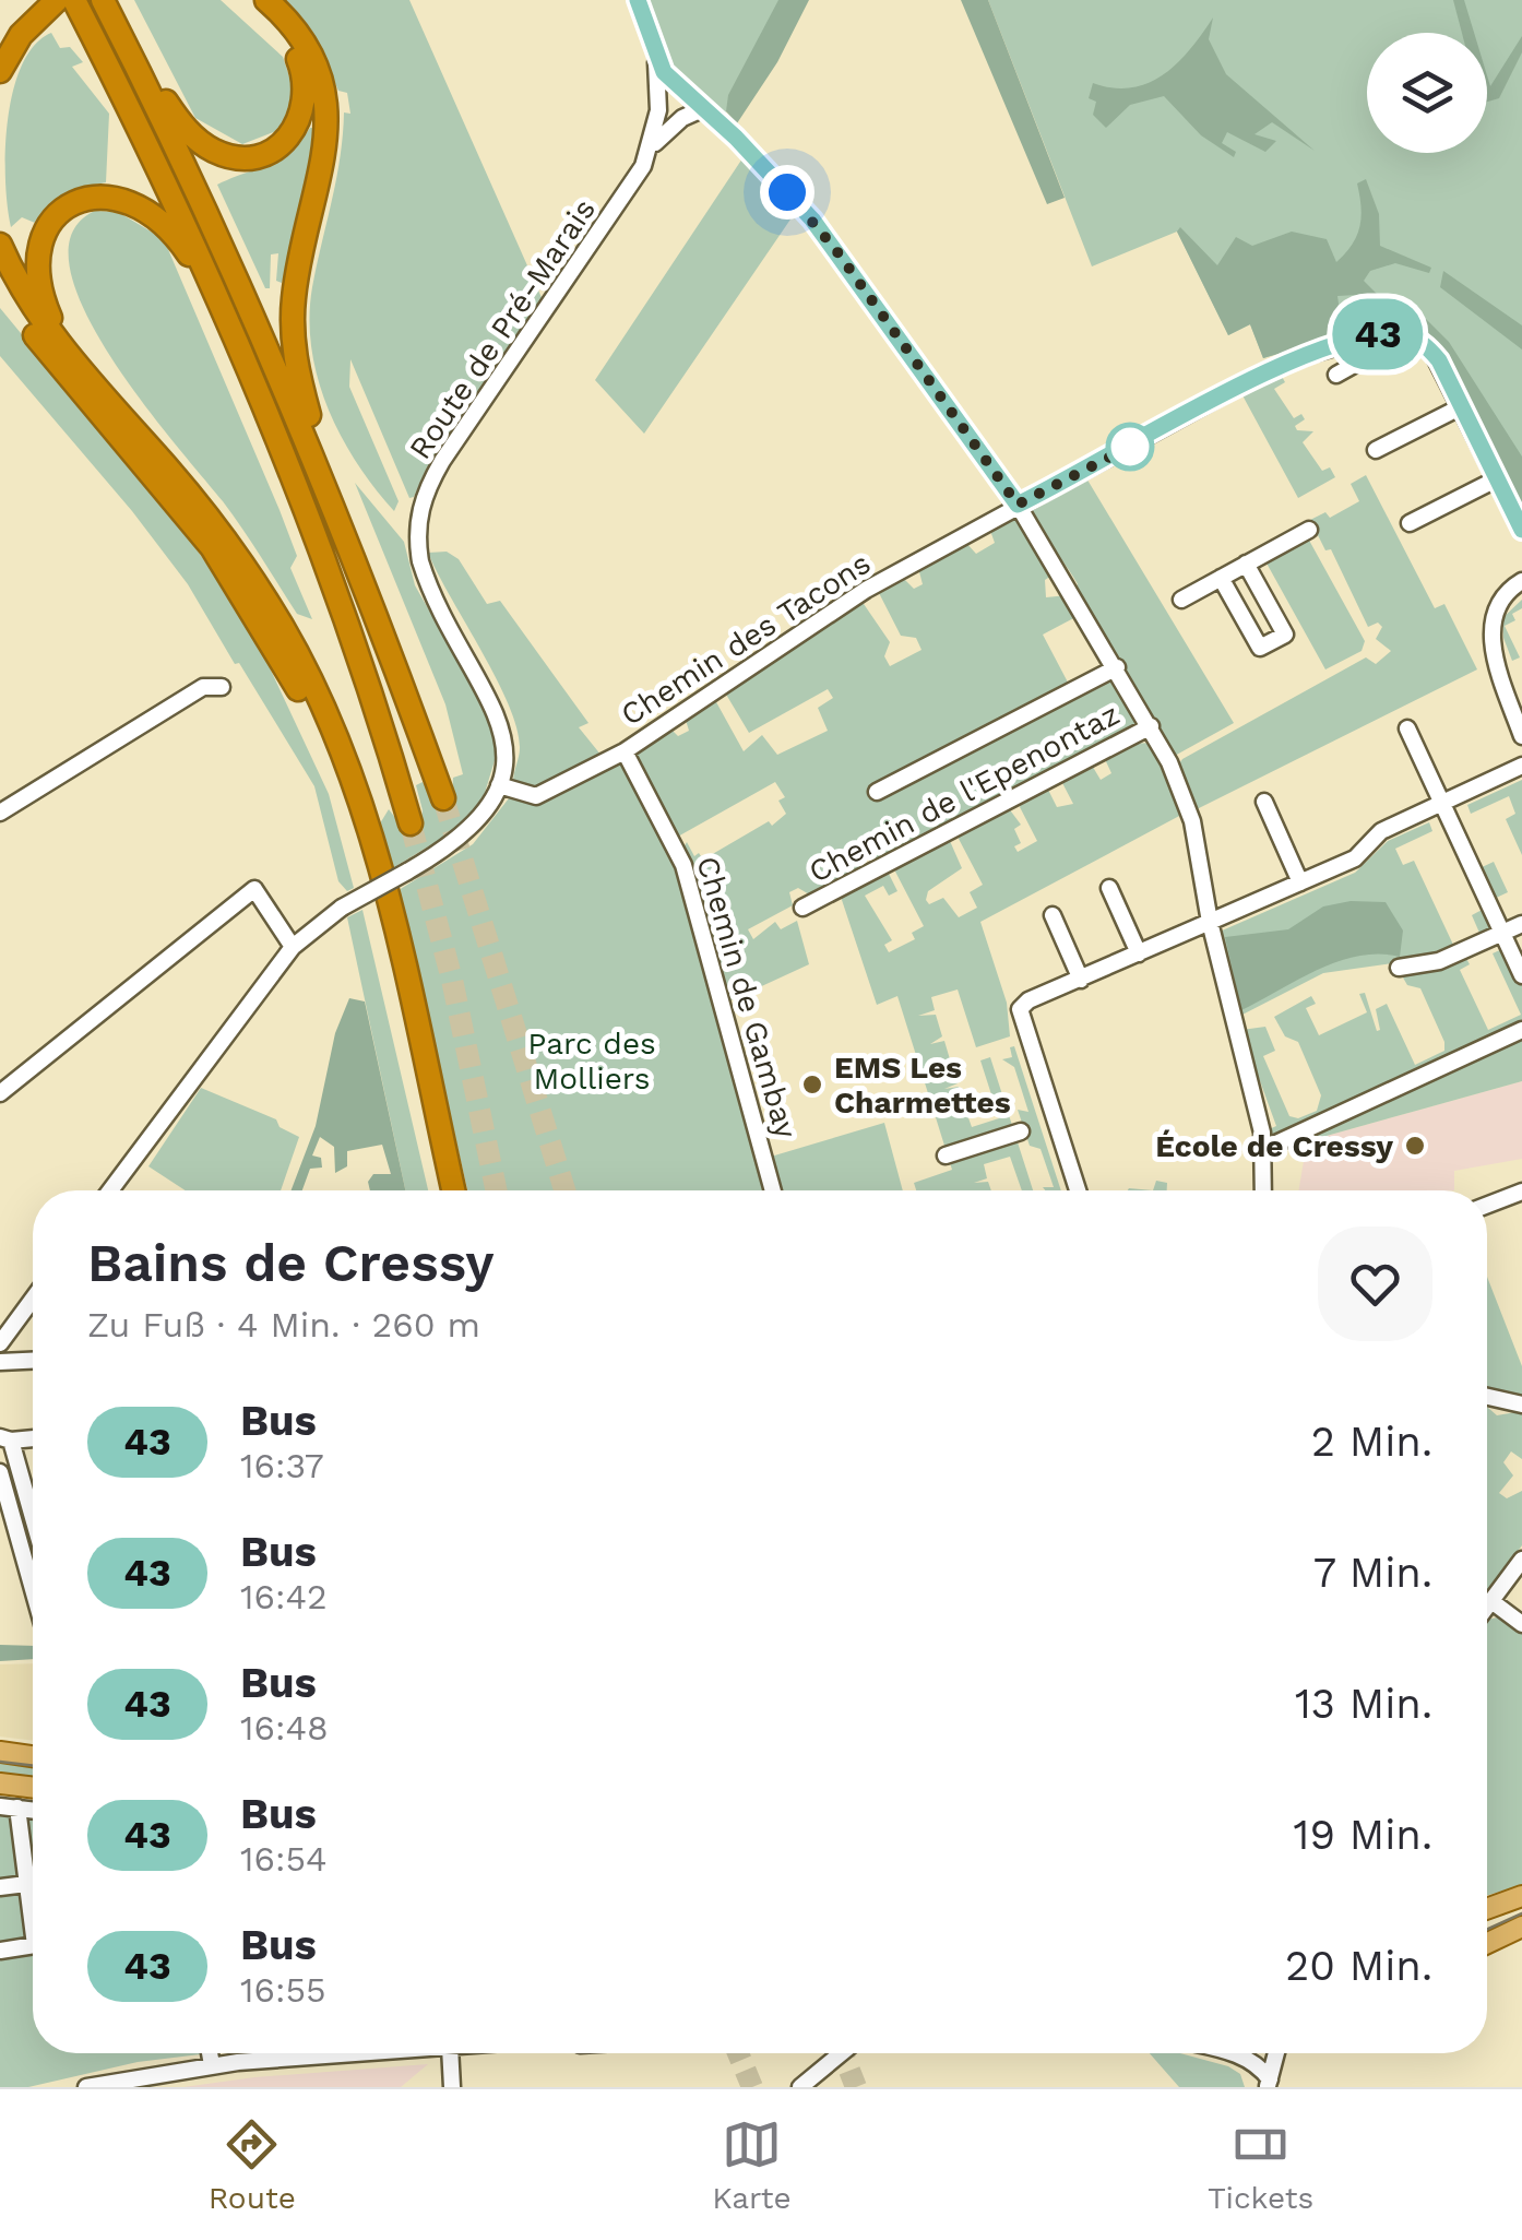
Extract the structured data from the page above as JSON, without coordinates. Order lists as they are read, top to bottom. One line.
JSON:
{"streets":{"street":["Route de Pré-Marais","Chemin des Tacons","Chemin de l'Epenontaz","Chemin de Gambay"]},"crossings":[["Route de Pré-Marais","Chemin des Tacons"],["Chemin des Tacons","Chemin de Gambay"]],"parks":["Parc des Molliers"],"places":["EMS Les Charmettes","École de Cressy"],"lines":["bus line 43"],"page":{"on_map":"43","heading":["Bains de Cressy","Zu Fuß · 4 Min. · 260 m"],"list":[{"mark":"43","name":"Bus","note":"16:37","value":"2 Min."},{"mark":"43","name":"Bus","note":"16:42","value":"7 Min."},{"mark":"43","name":"Bus","note":"16:48","value":"13 Min."},{"mark":"43","name":"Bus","note":"16:54","value":"19 Min."},{"mark":"43","name":"Bus","note":"16:55","value":"20 Min."}],"tabs":["Route","Karte","Tickets"]}}
